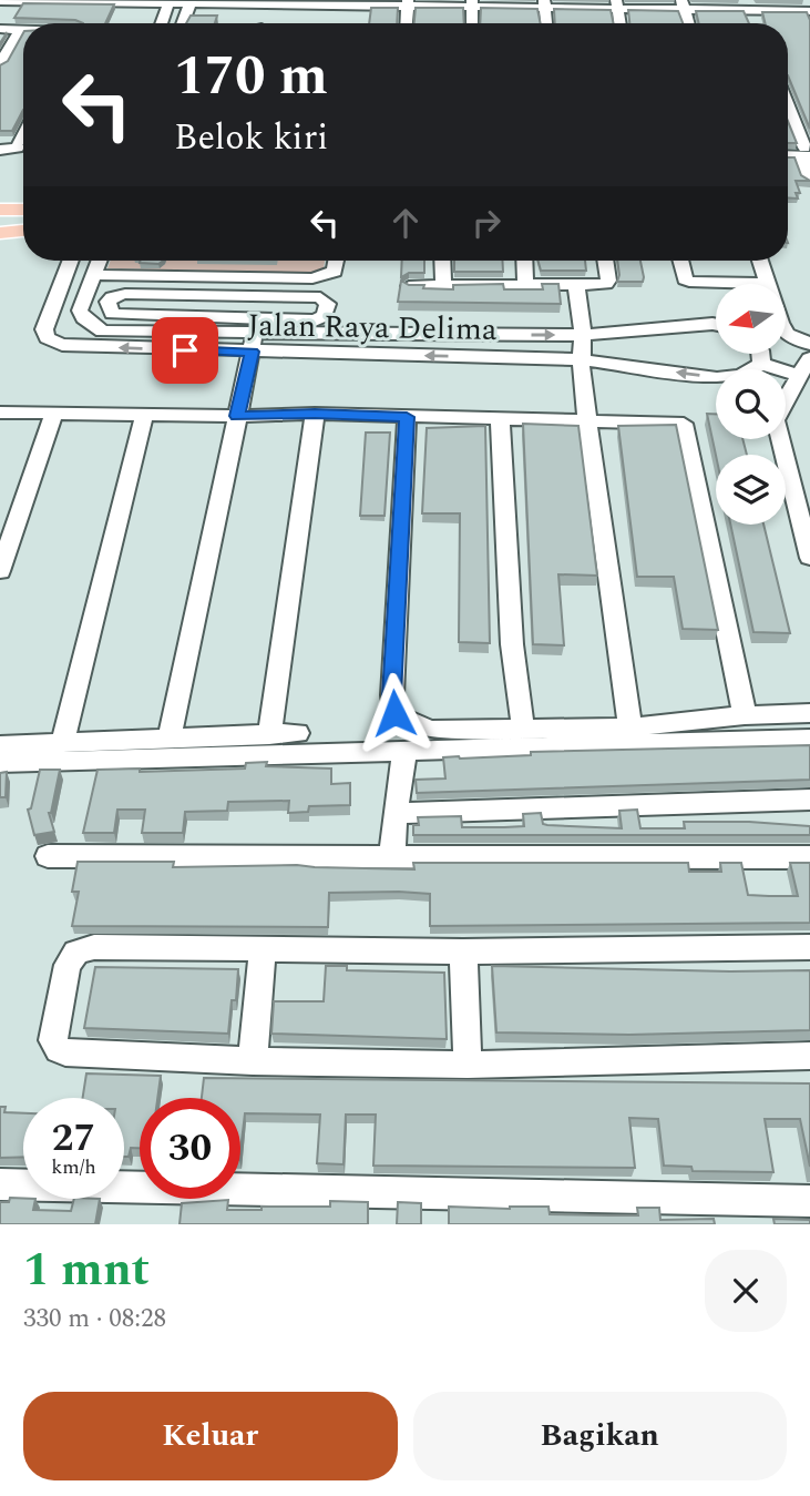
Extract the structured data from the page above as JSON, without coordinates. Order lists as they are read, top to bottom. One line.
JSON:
{"streets":{"street":["Jalan Raya Delima"]},"north":"left","page":{"turn":["170 m","Belok kiri"],"speed":"27 km/h","limit":"30","heading":["1 mnt","330 m · 08:28"],"buttons":["Keluar","Bagikan"]}}
